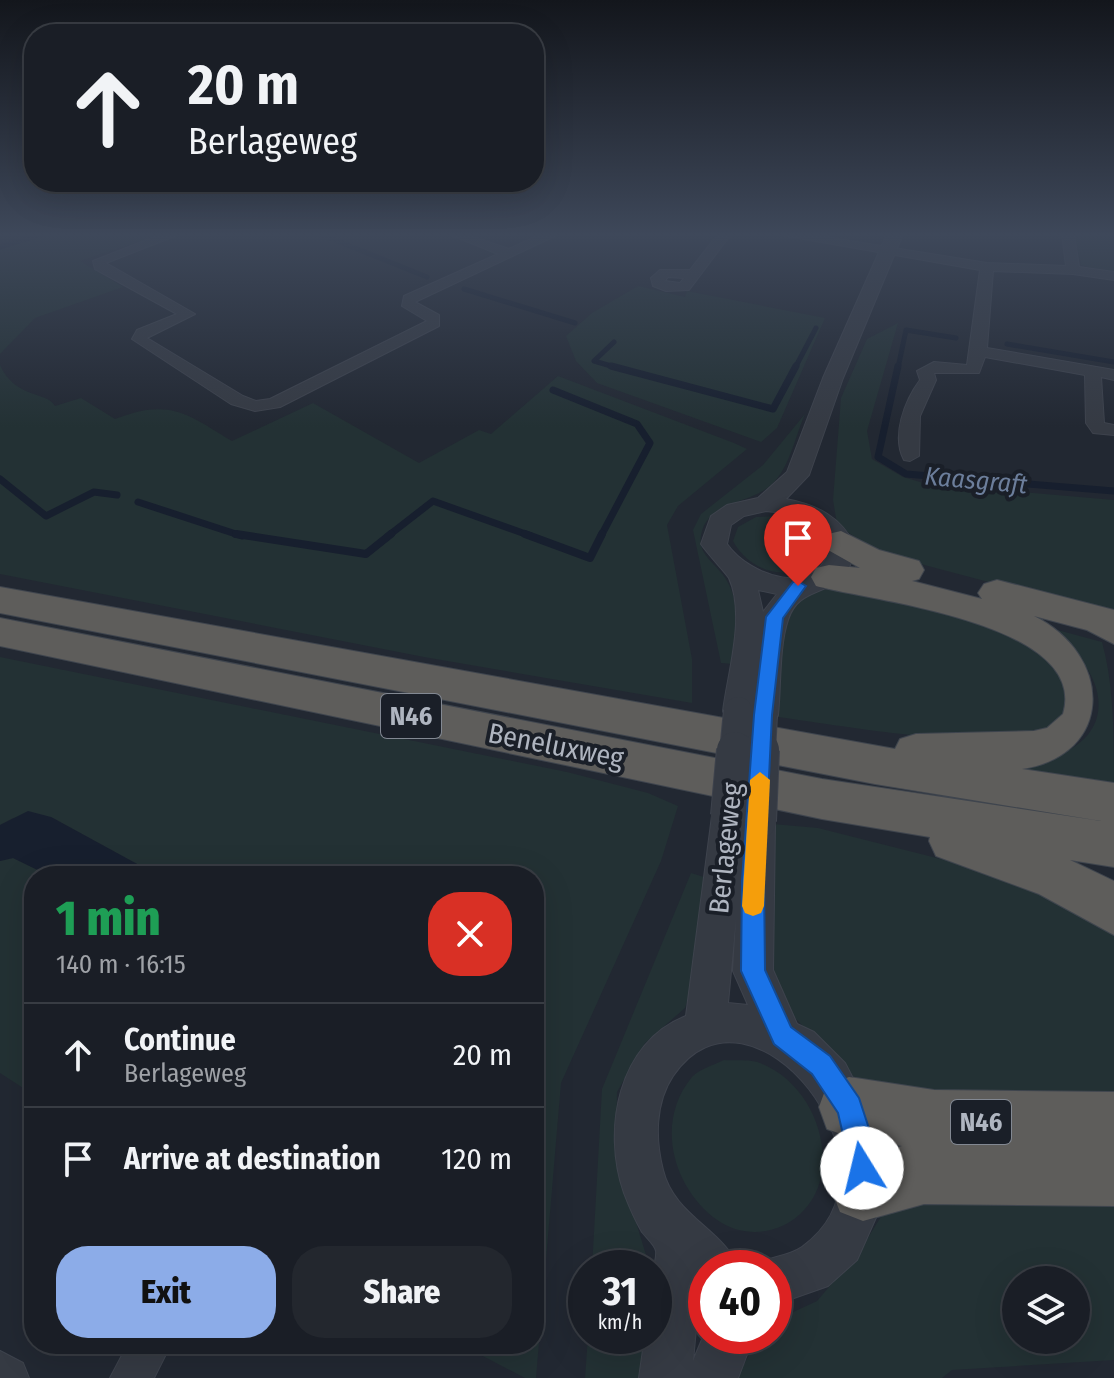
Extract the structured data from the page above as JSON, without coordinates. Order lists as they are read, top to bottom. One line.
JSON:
{"streets":{"highway":["N46","Beneluxweg"],"street":["Berlageweg"]},"crossings":[["N46","Beneluxweg"],["N46","Berlageweg"]],"water":["Kaasgraft"],"page":{"turn":["20 m","Berlageweg"],"heading":["1 min","140 m · 16:15"],"list":[{"name":"Continue","note":"Berlageweg","value":"20 m"},{"name":"Arrive at destination","value":"120 m"}],"buttons":["Exit","Share"],"speed":"31 km/h","limit":"40"}}
